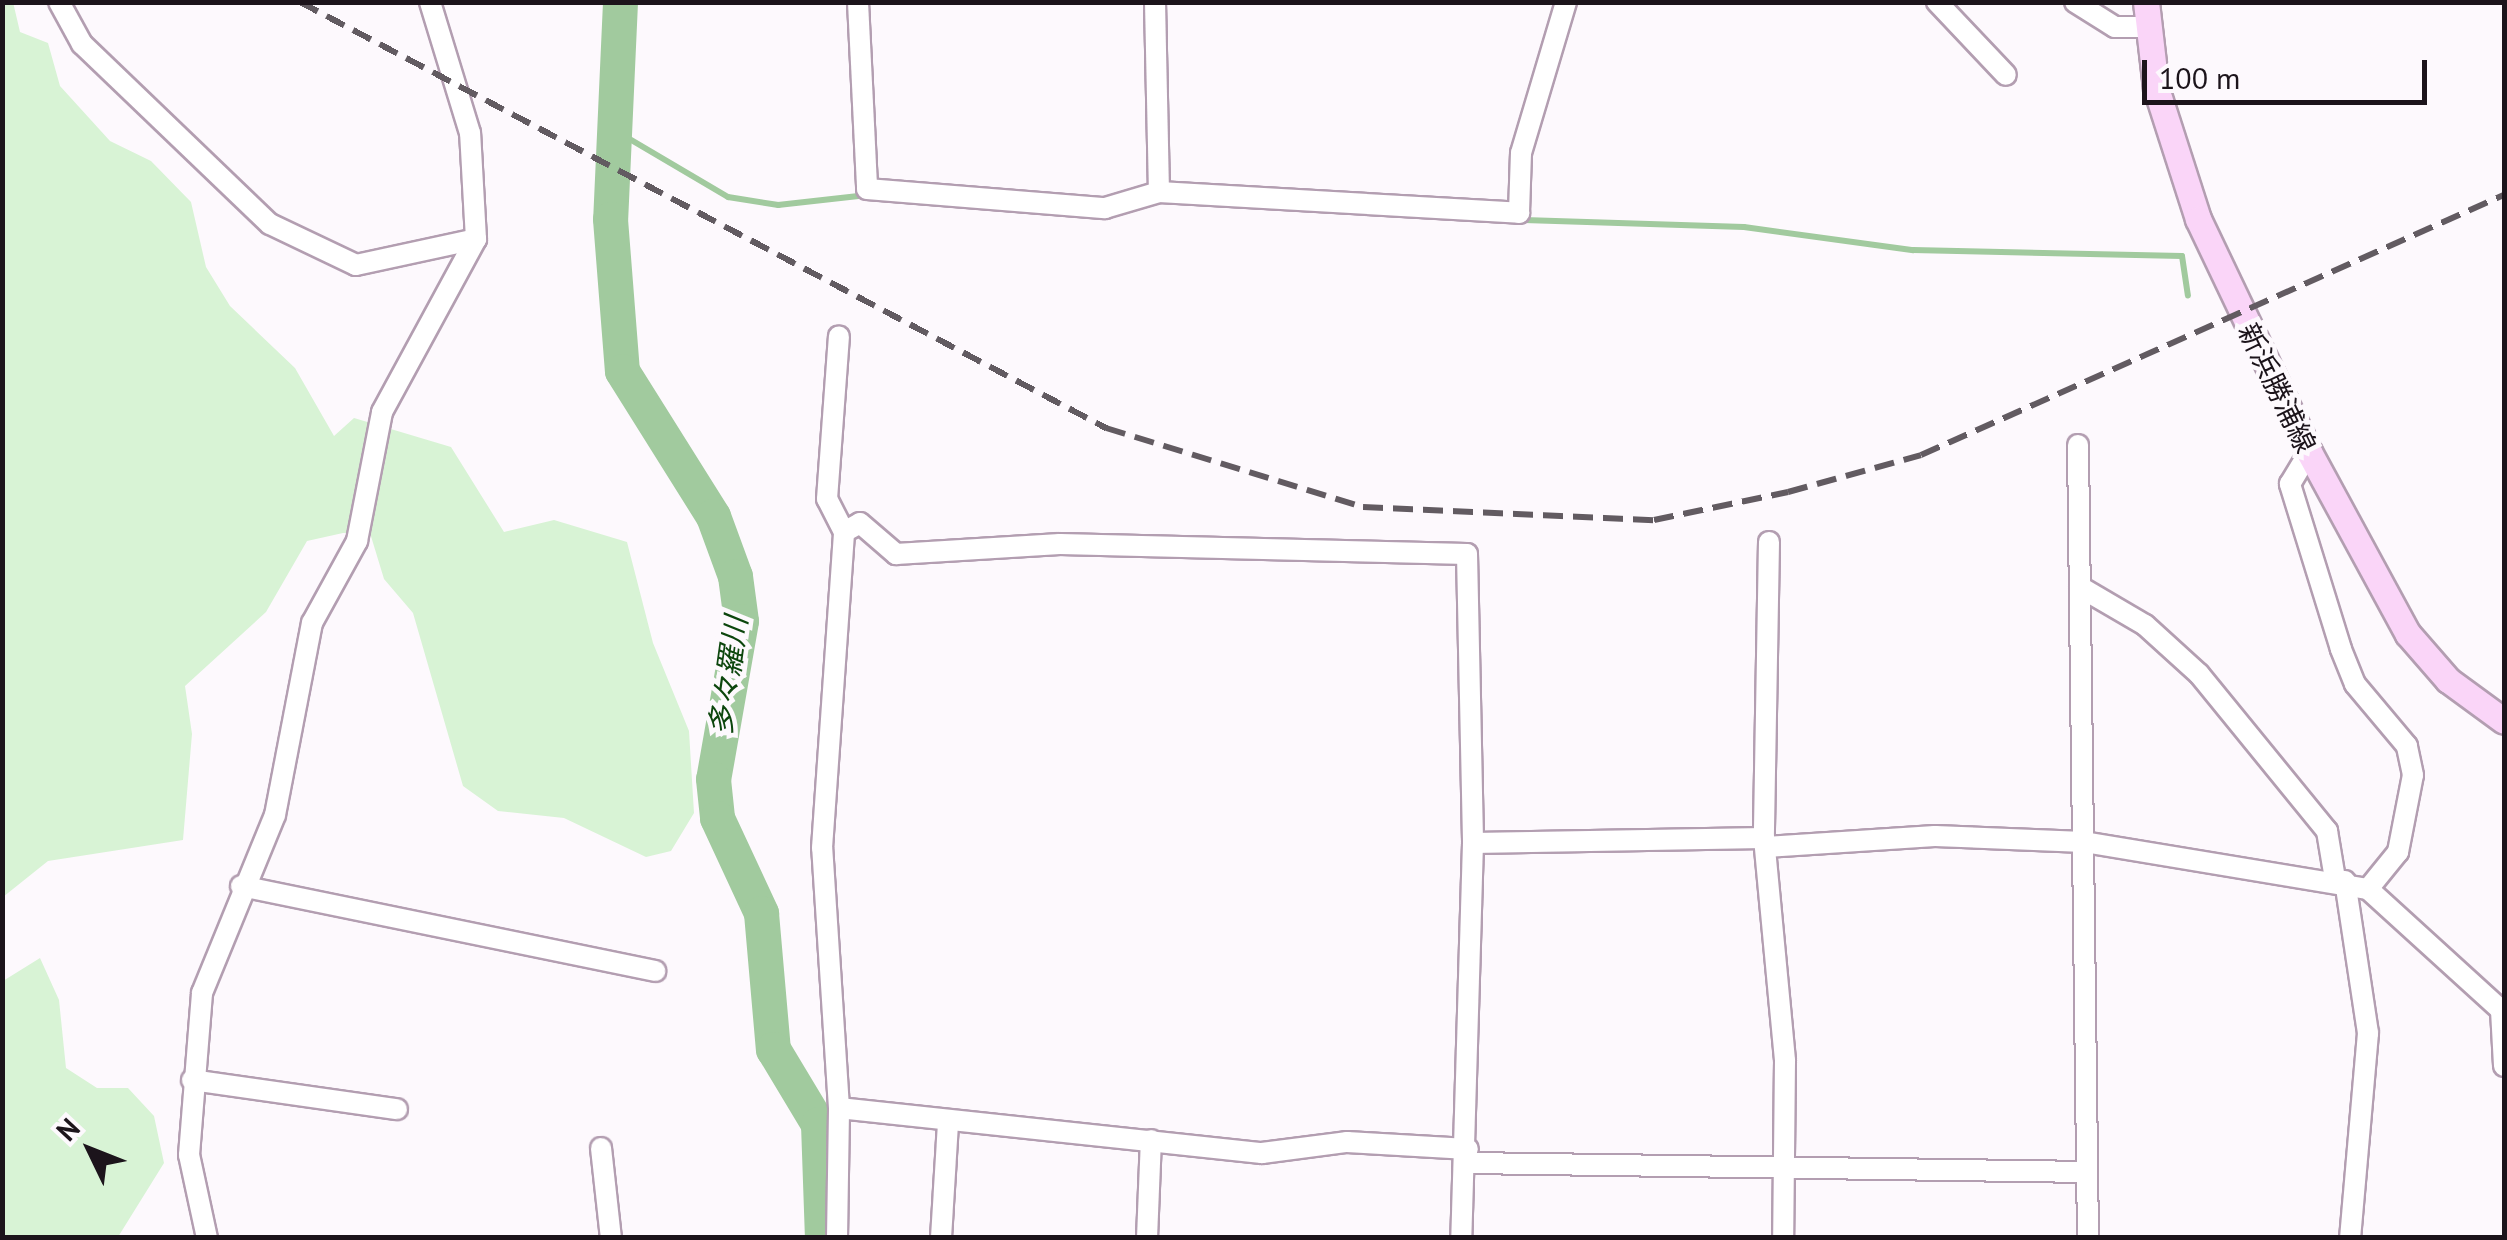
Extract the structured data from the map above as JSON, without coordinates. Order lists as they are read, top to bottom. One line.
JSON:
{"streets":{"main road":["新浜勝浦線"]},"water":["多々羅川"],"scale_bar":"100 m","north":"top left"}
